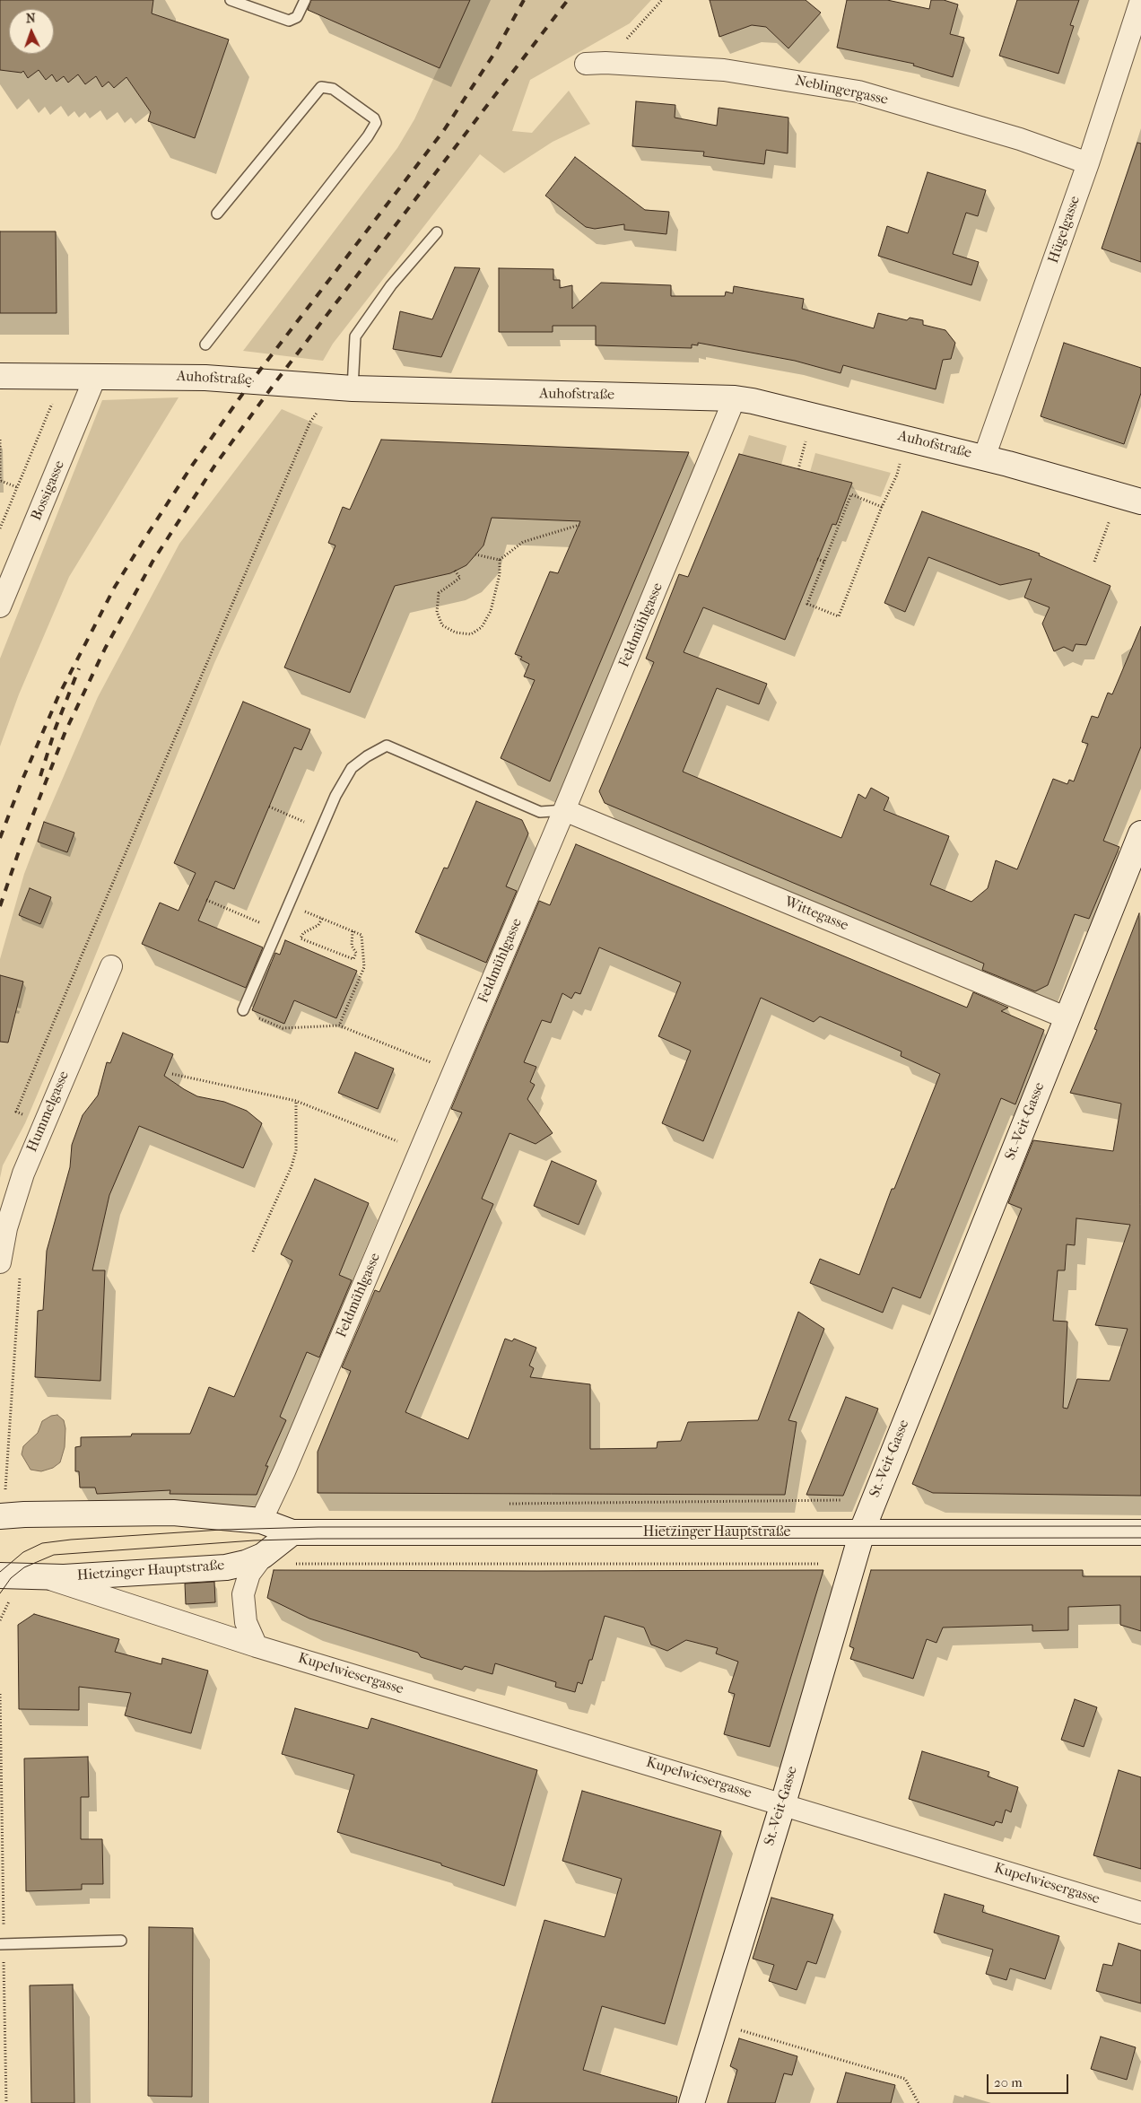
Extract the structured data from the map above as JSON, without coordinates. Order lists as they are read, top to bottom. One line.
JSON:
{"streets":{"street":["Neblingergasse","Hügelgasse","Auhofstraße","Bossigasse","Feldmühlgasse","Wittegasse","Hummelgasse","St.-Veit-Gasse","Hietzinger Hauptstraße","Kupelwiesergasse"]},"crossings":[["Neblingergasse","Hügelgasse"],["Hügelgasse","Auhofstraße"],["Auhofstraße","Bossigasse"],["Auhofstraße","Feldmühlgasse"],["Feldmühlgasse","Wittegasse"],["Feldmühlgasse","Hietzinger Hauptstraße"],["Wittegasse","St.-Veit-Gasse"],["St.-Veit-Gasse","Hietzinger Hauptstraße"],["St.-Veit-Gasse","Kupelwiesergasse"],["Hietzinger Hauptstraße","Kupelwiesergasse"]],"scale_bar":"20 m","north":"top"}
